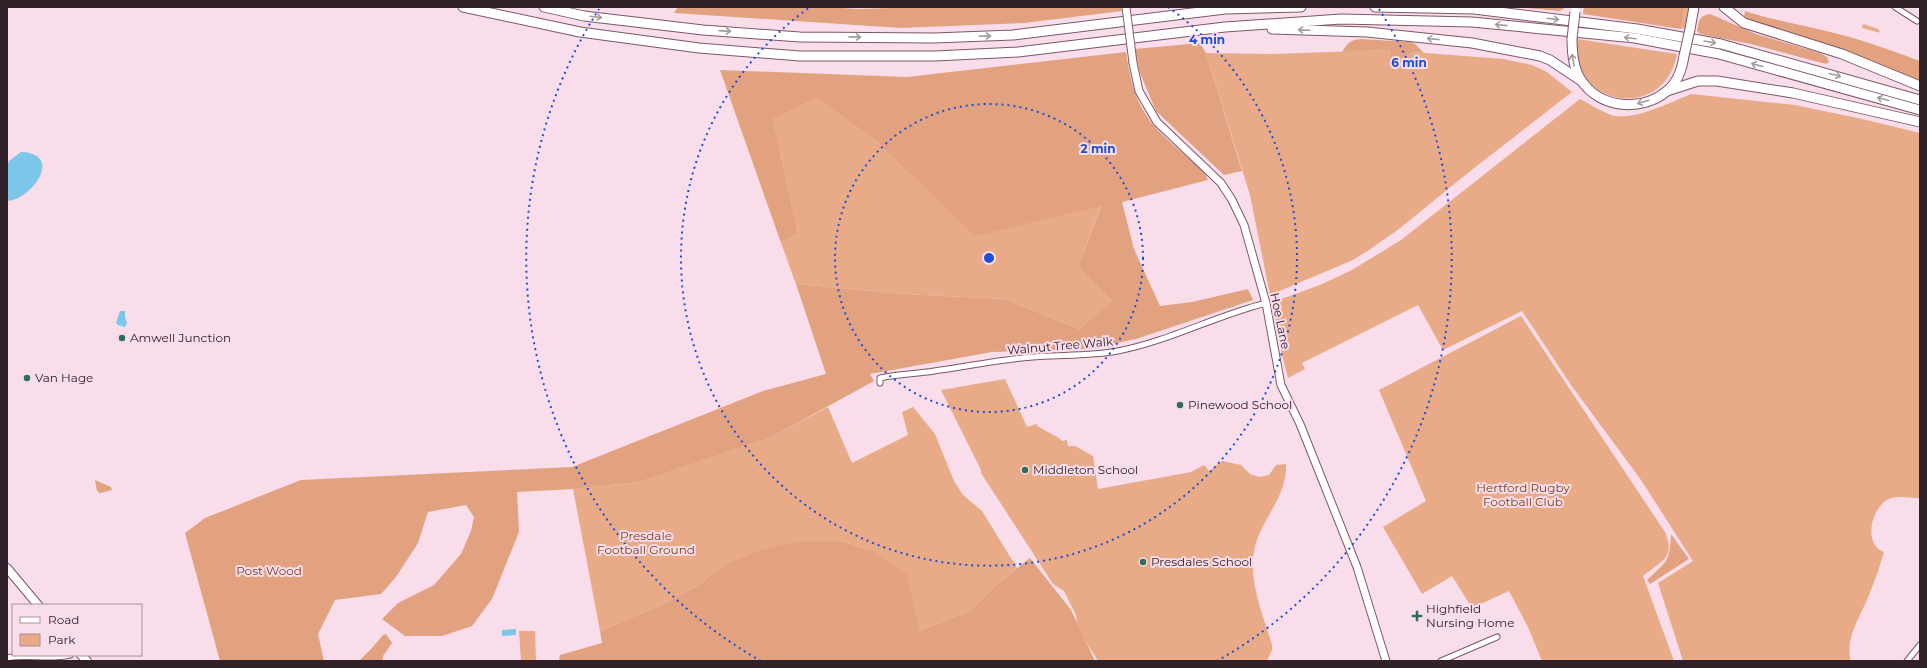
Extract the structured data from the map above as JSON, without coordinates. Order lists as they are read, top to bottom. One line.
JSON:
{"streets":{"street":["Hoe Lane","Walnut Tree Walk"]},"crossings":[["Hoe Lane","Walnut Tree Walk"]],"parks":["Hertford Rugby Football Club","Presdale Football Ground","Post Wood"],"places":{"other":["Amwell Junction","Van Hage","Pinewood School","Middleton School","Presdales School"],"health":["Highfield Nursing Home"]},"legend":["Road","Park"],"rings":["4 min","6 min","2 min"]}
